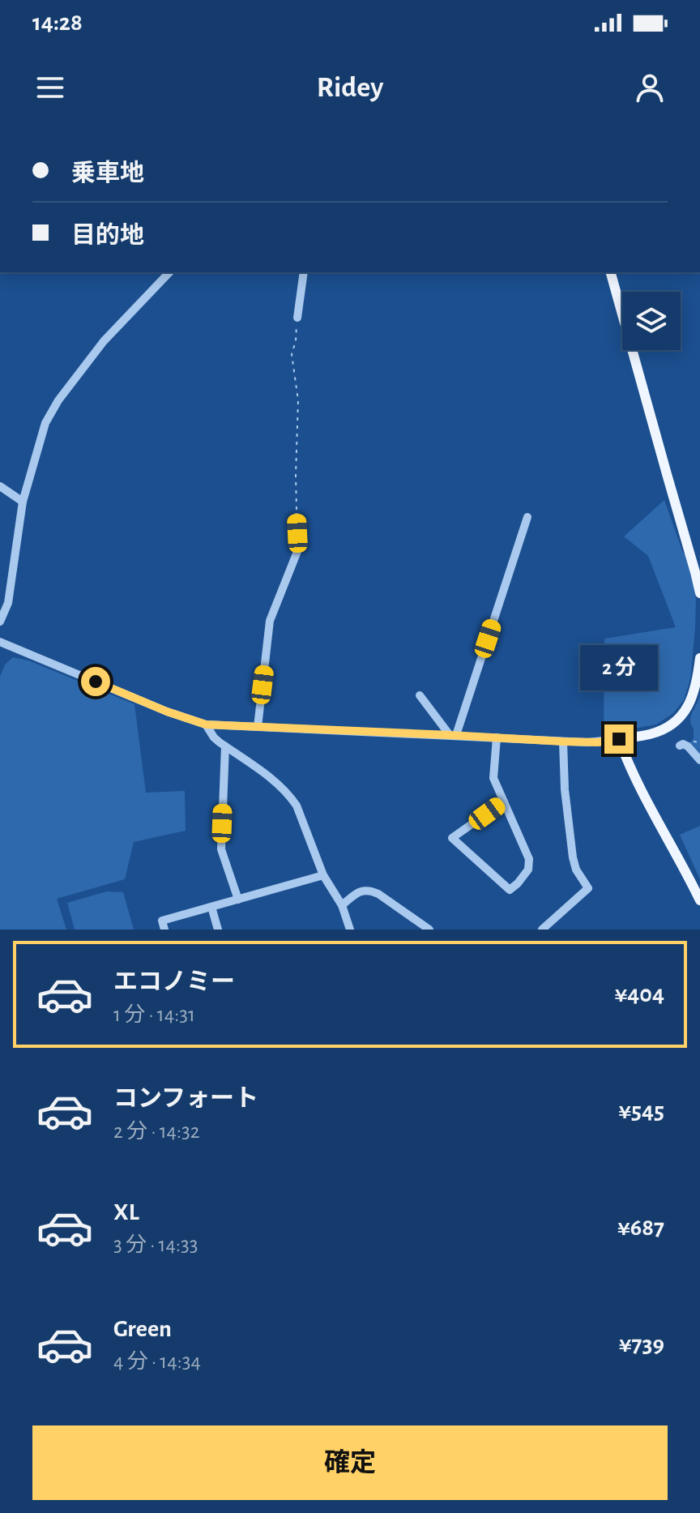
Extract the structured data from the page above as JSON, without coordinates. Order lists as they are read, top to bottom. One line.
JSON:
{"page":{"status":"14:28","header":"Ridey","banner":["乗車地","目的地"],"bubble":"2 分","list":[{"name":"エコノミー","note":"1 分 · 14:31","value":"¥404"},{"name":"コンフォート","note":"2 分 · 14:32","value":"¥545"},{"name":"XL","note":"3 分 · 14:33","value":"¥687"},{"name":"Green","note":"4 分 · 14:34","value":"¥739"}],"buttons":"確定"}}
